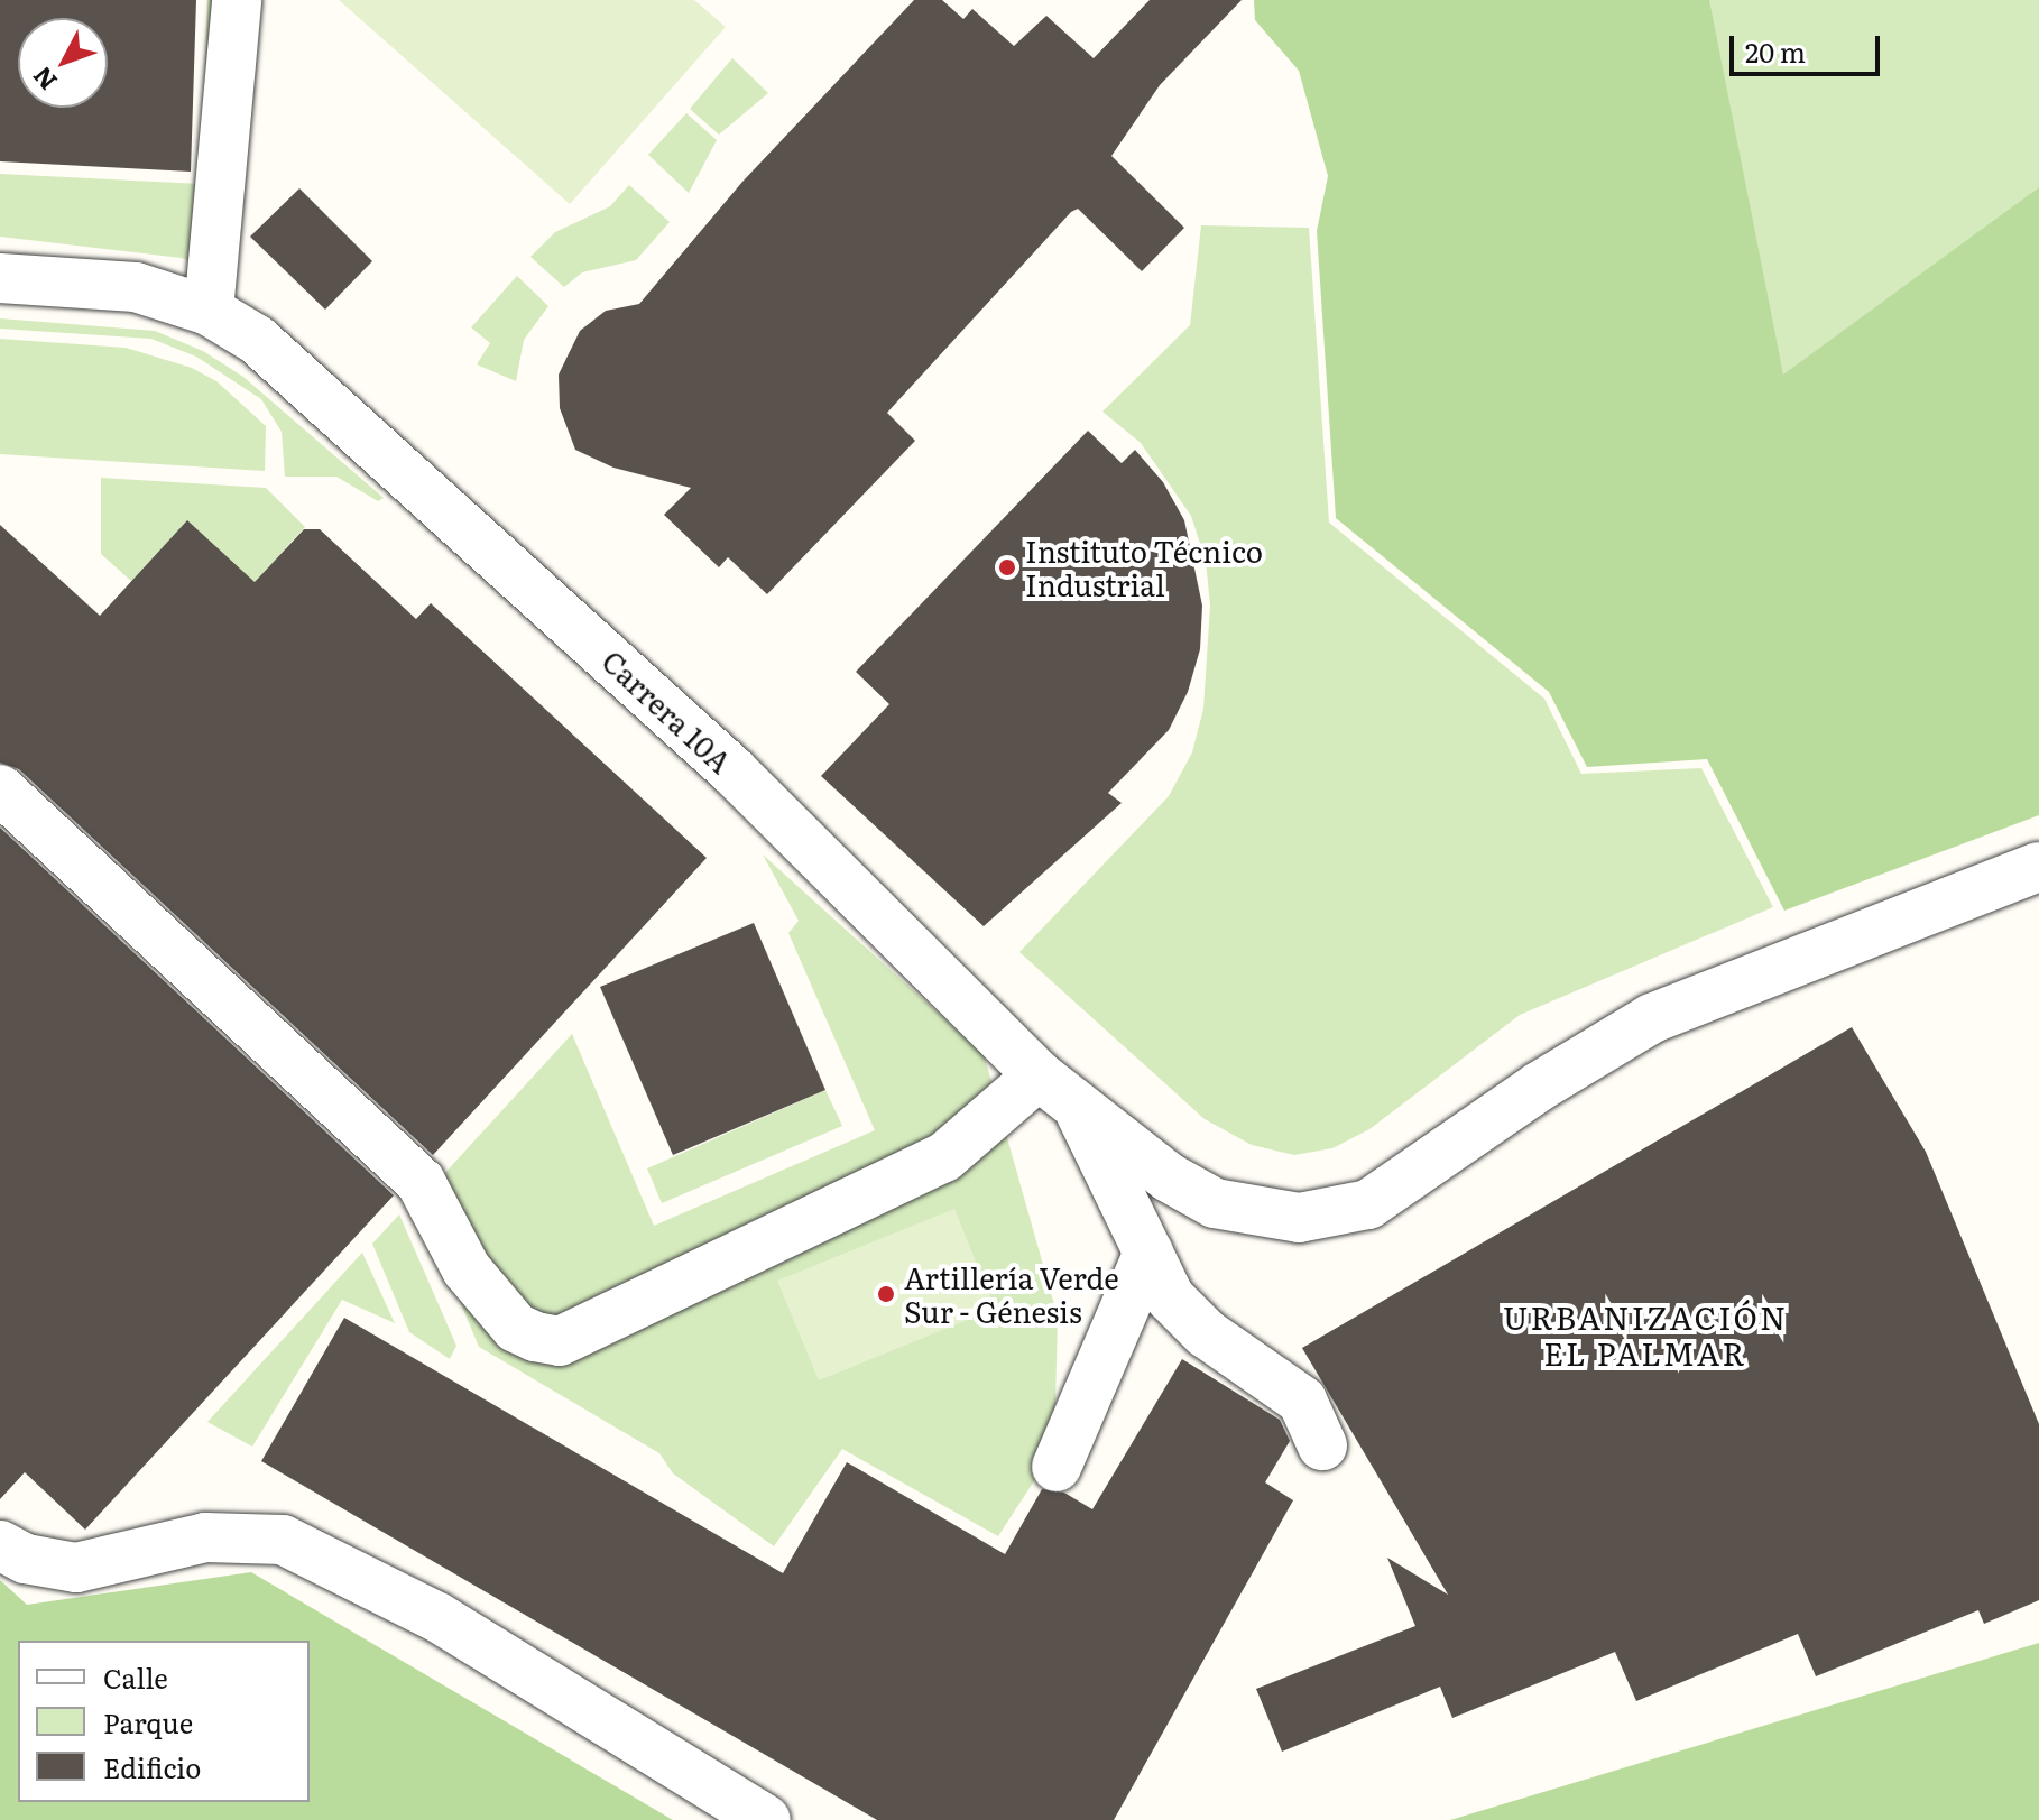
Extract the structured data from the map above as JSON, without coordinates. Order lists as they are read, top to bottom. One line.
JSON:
{"streets":{"street":["Carrera 10A"]},"districts":["URBANIZACIÓN EL PALMAR"],"places":["Instituto Técnico Industrial","Artillería Verde Sur - Génesis"],"legend":["Calle","Parque","Edificio"],"scale_bar":"20 m","north":"bottom left"}
